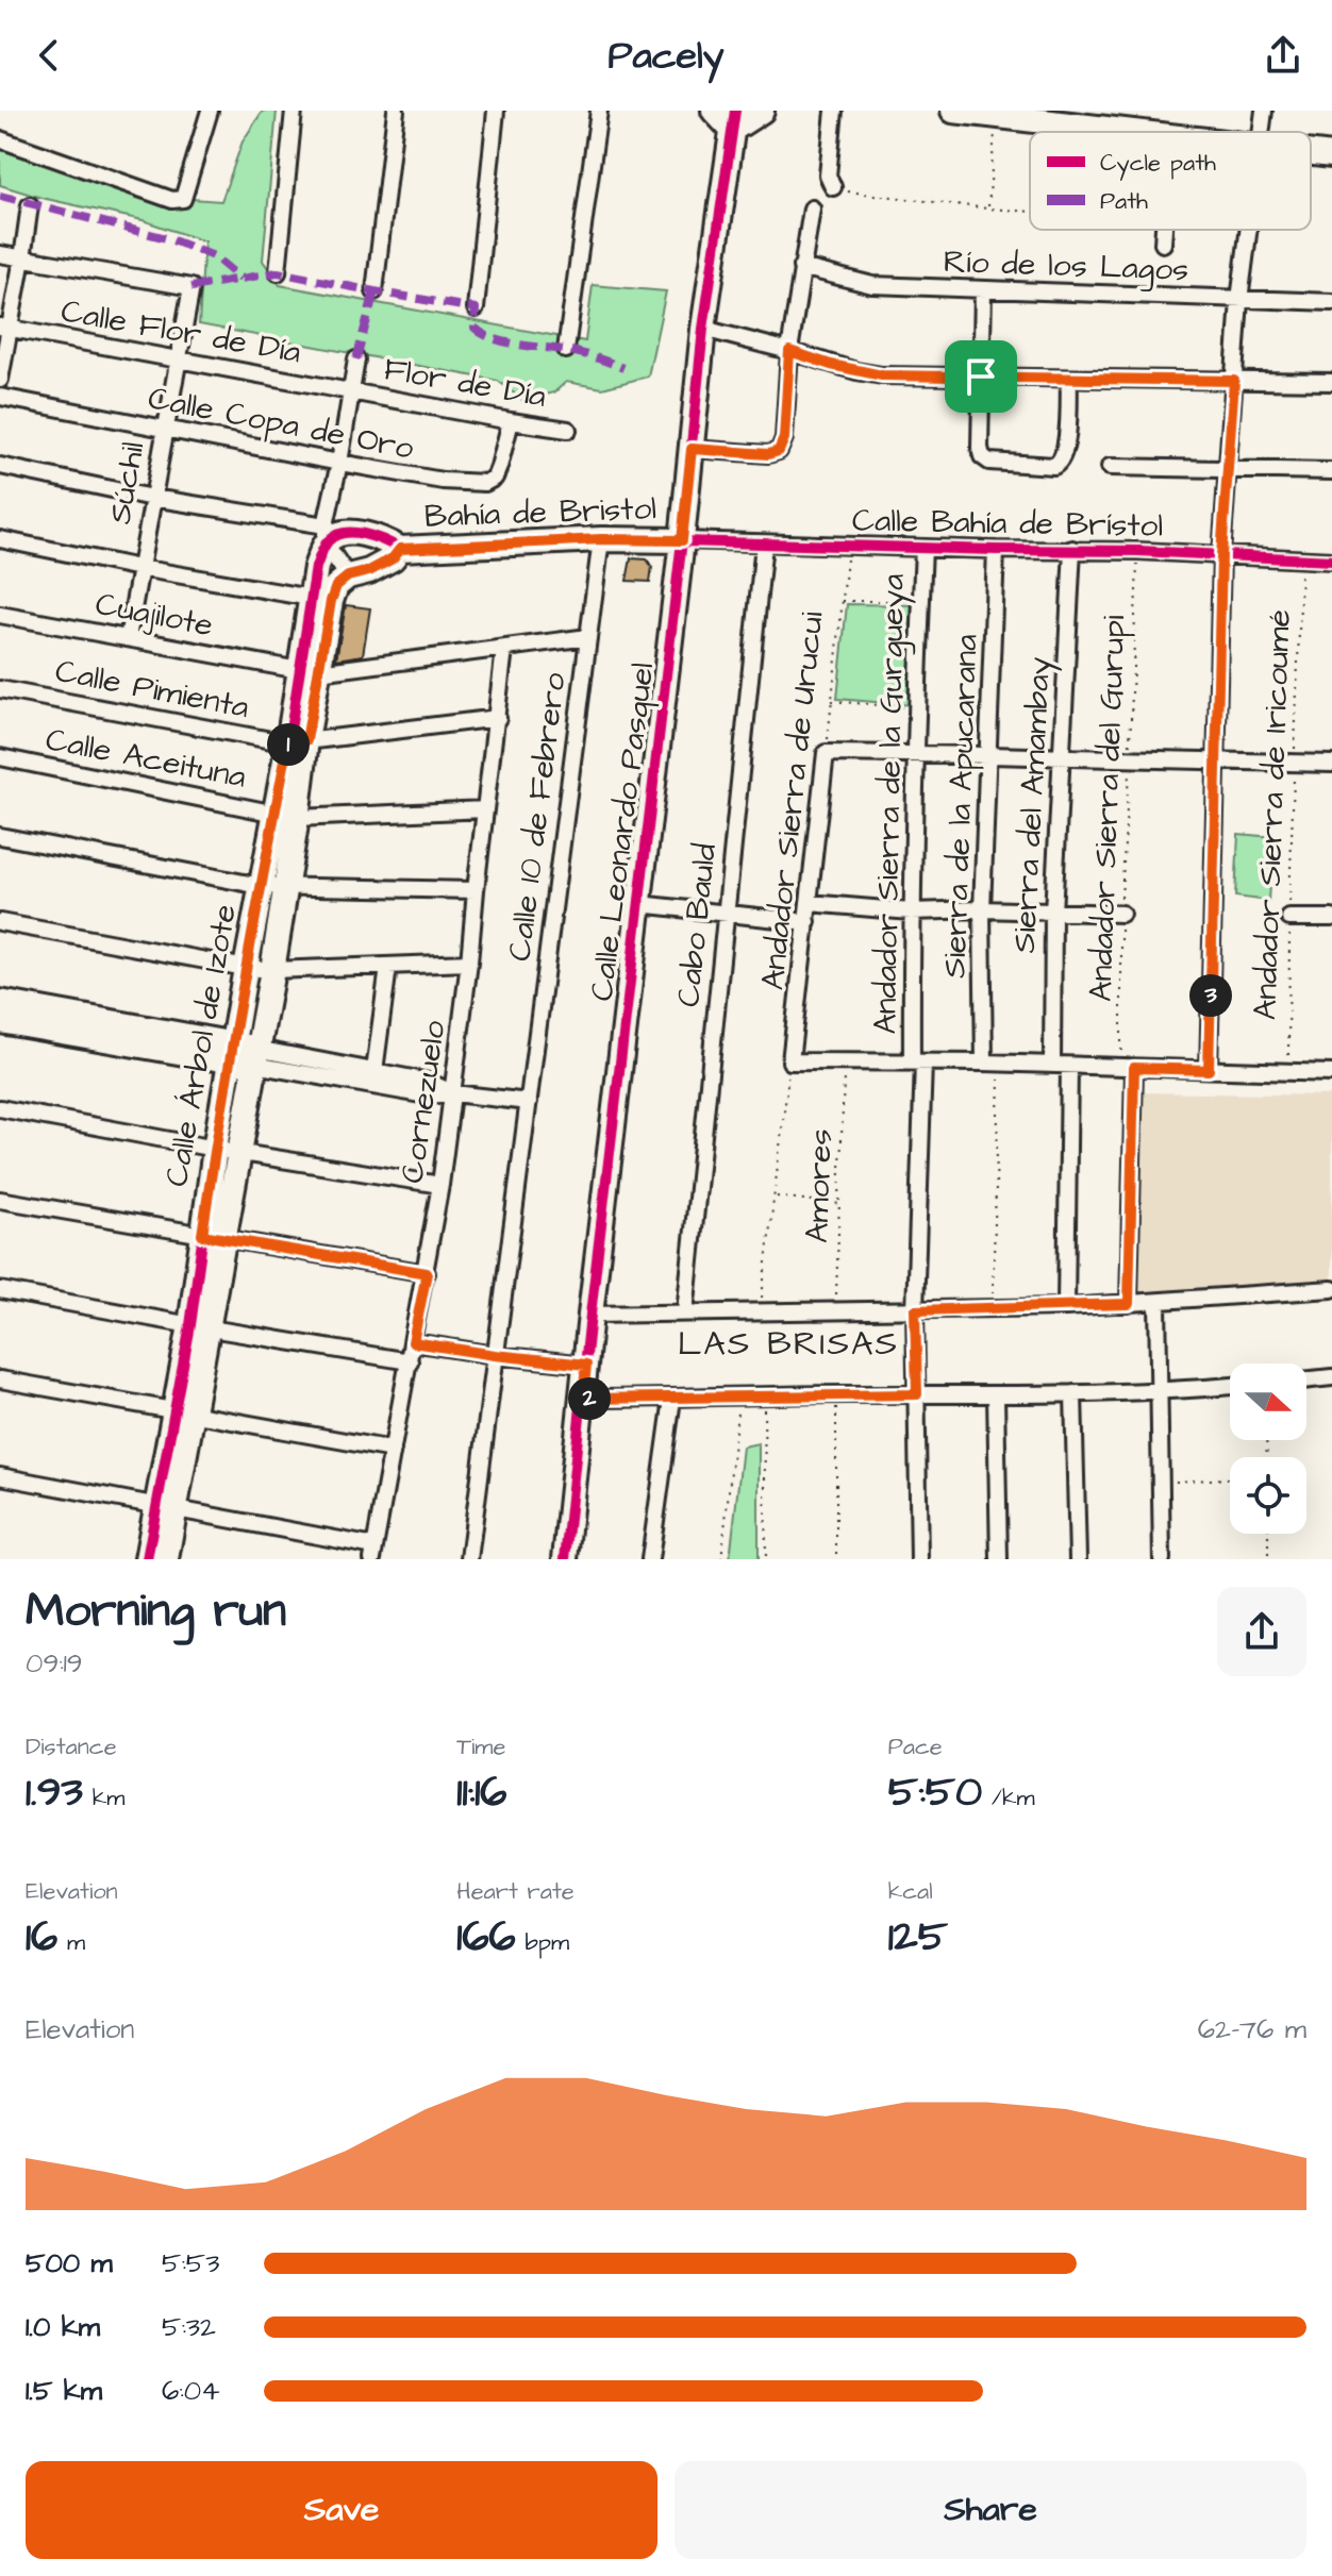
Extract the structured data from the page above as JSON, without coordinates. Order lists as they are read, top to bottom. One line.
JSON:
{"streets":{"street":["Río de los Lagos","Calle Flor de Día","Flor de Día","Calle Copa de Oro","Súchil","Bahía de Bristol","Calle Bahía de Brístol","Cuajilote","Calle Pimienta","Calle Aceituna","Andador Sierra de Urucui","Andador Sierra de la Gurgueya","Sierra del Amambay","Sierra de la Apucarana","Calle 10 de Febrero","Calle Leonardo Pasquel","Cabo Bauld","Calle Árbol de Izote","Cornezuelo"],"path":["Andador Sierra del Gurupi","Andador Sierra de Iricoumé","Amores"]},"crossings":[["Calle Flor de Día","Flor de Día"],["Calle Flor de Día","Súchil"],["Flor de Día","Calle Copa de Oro"],["Calle Copa de Oro","Súchil"],["Súchil","Cuajilote"],["Bahía de Bristol","Calle Bahía de Brístol"],["Bahía de Bristol","Calle 10 de Febrero"],["Bahía de Bristol","Calle Leonardo Pasquel"],["Bahía de Bristol","Calle Árbol de Izote"],["Calle Bahía de Brístol","Andador Sierra de Urucui"],["Calle Bahía de Brístol","Andador Sierra de la Gurgueya"],["Calle Bahía de Brístol","Sierra del Amambay"],["Calle Bahía de Brístol","Sierra de la Apucarana"],["Calle Bahía de Brístol","Andador Sierra del Gurupi"],["Calle Bahía de Brístol","Andador Sierra de Iricoumé"],["Calle Bahía de Brístol","Calle Leonardo Pasquel"],["Calle Bahía de Brístol","Cabo Bauld"],["Cuajilote","Calle 10 de Febrero"],["Cuajilote","Calle Árbol de Izote"],["Cuajilote","Cornezuelo"],["Calle Pimienta","Calle Árbol de Izote"],["Calle Pimienta","Cornezuelo"],["Calle Aceituna","Calle Árbol de Izote"],["Calle Aceituna","Cornezuelo"]],"districts":["LAS BRISAS"],"legend":["Cycle path","Path"],"north":"right","page":{"header":"Pacely","pins":["1","3","2"],"heading":["Morning run","09:19"],"stats":[["Distance","1.93 km"],["Time","11:16"],["Pace","5:50 /km"],["Elevation","16 m"],["Heart rate","166 bpm"],["kcal","125"]],"chart":["Elevation","62–76 m"],"list":[{"name":"500 m","note":"5:53"},{"name":"1.0 km","note":"5:32"},{"name":"1.5 km","note":"6:04"}],"buttons":["Save","Share"]}}
